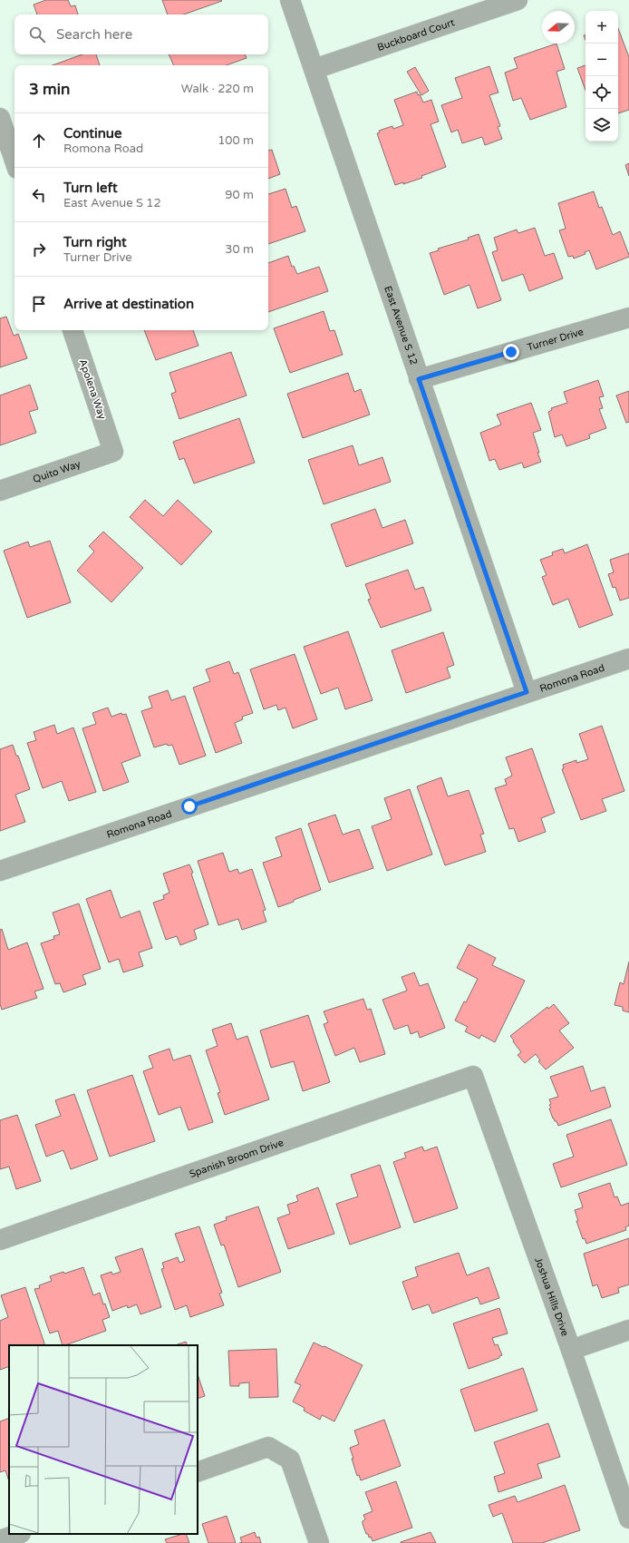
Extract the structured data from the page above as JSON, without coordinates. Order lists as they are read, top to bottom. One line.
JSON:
{"streets":{"street":["Buckboard Court","East Avenue S 12","Turner Drive","Apolena Way","Quito Way","Romona Road","Spanish Broom Drive","Joshua Hills Drive"]},"crossings":[["Buckboard Court","East Avenue S 12"],["East Avenue S 12","Turner Drive"],["East Avenue S 12","Romona Road"],["Apolena Way","Quito Way"],["Spanish Broom Drive","Joshua Hills Drive"]],"north":"left","page":{"map_buttons":["+","−"],"search":"Search here","heading":["3 min","Walk · 220 m"],"list":[["Continue","Romona Road","100 m"],["Turn left","East Avenue S 12","90 m"],["Turn right","Turner Drive","30 m"],"Arrive at destination"]}}
